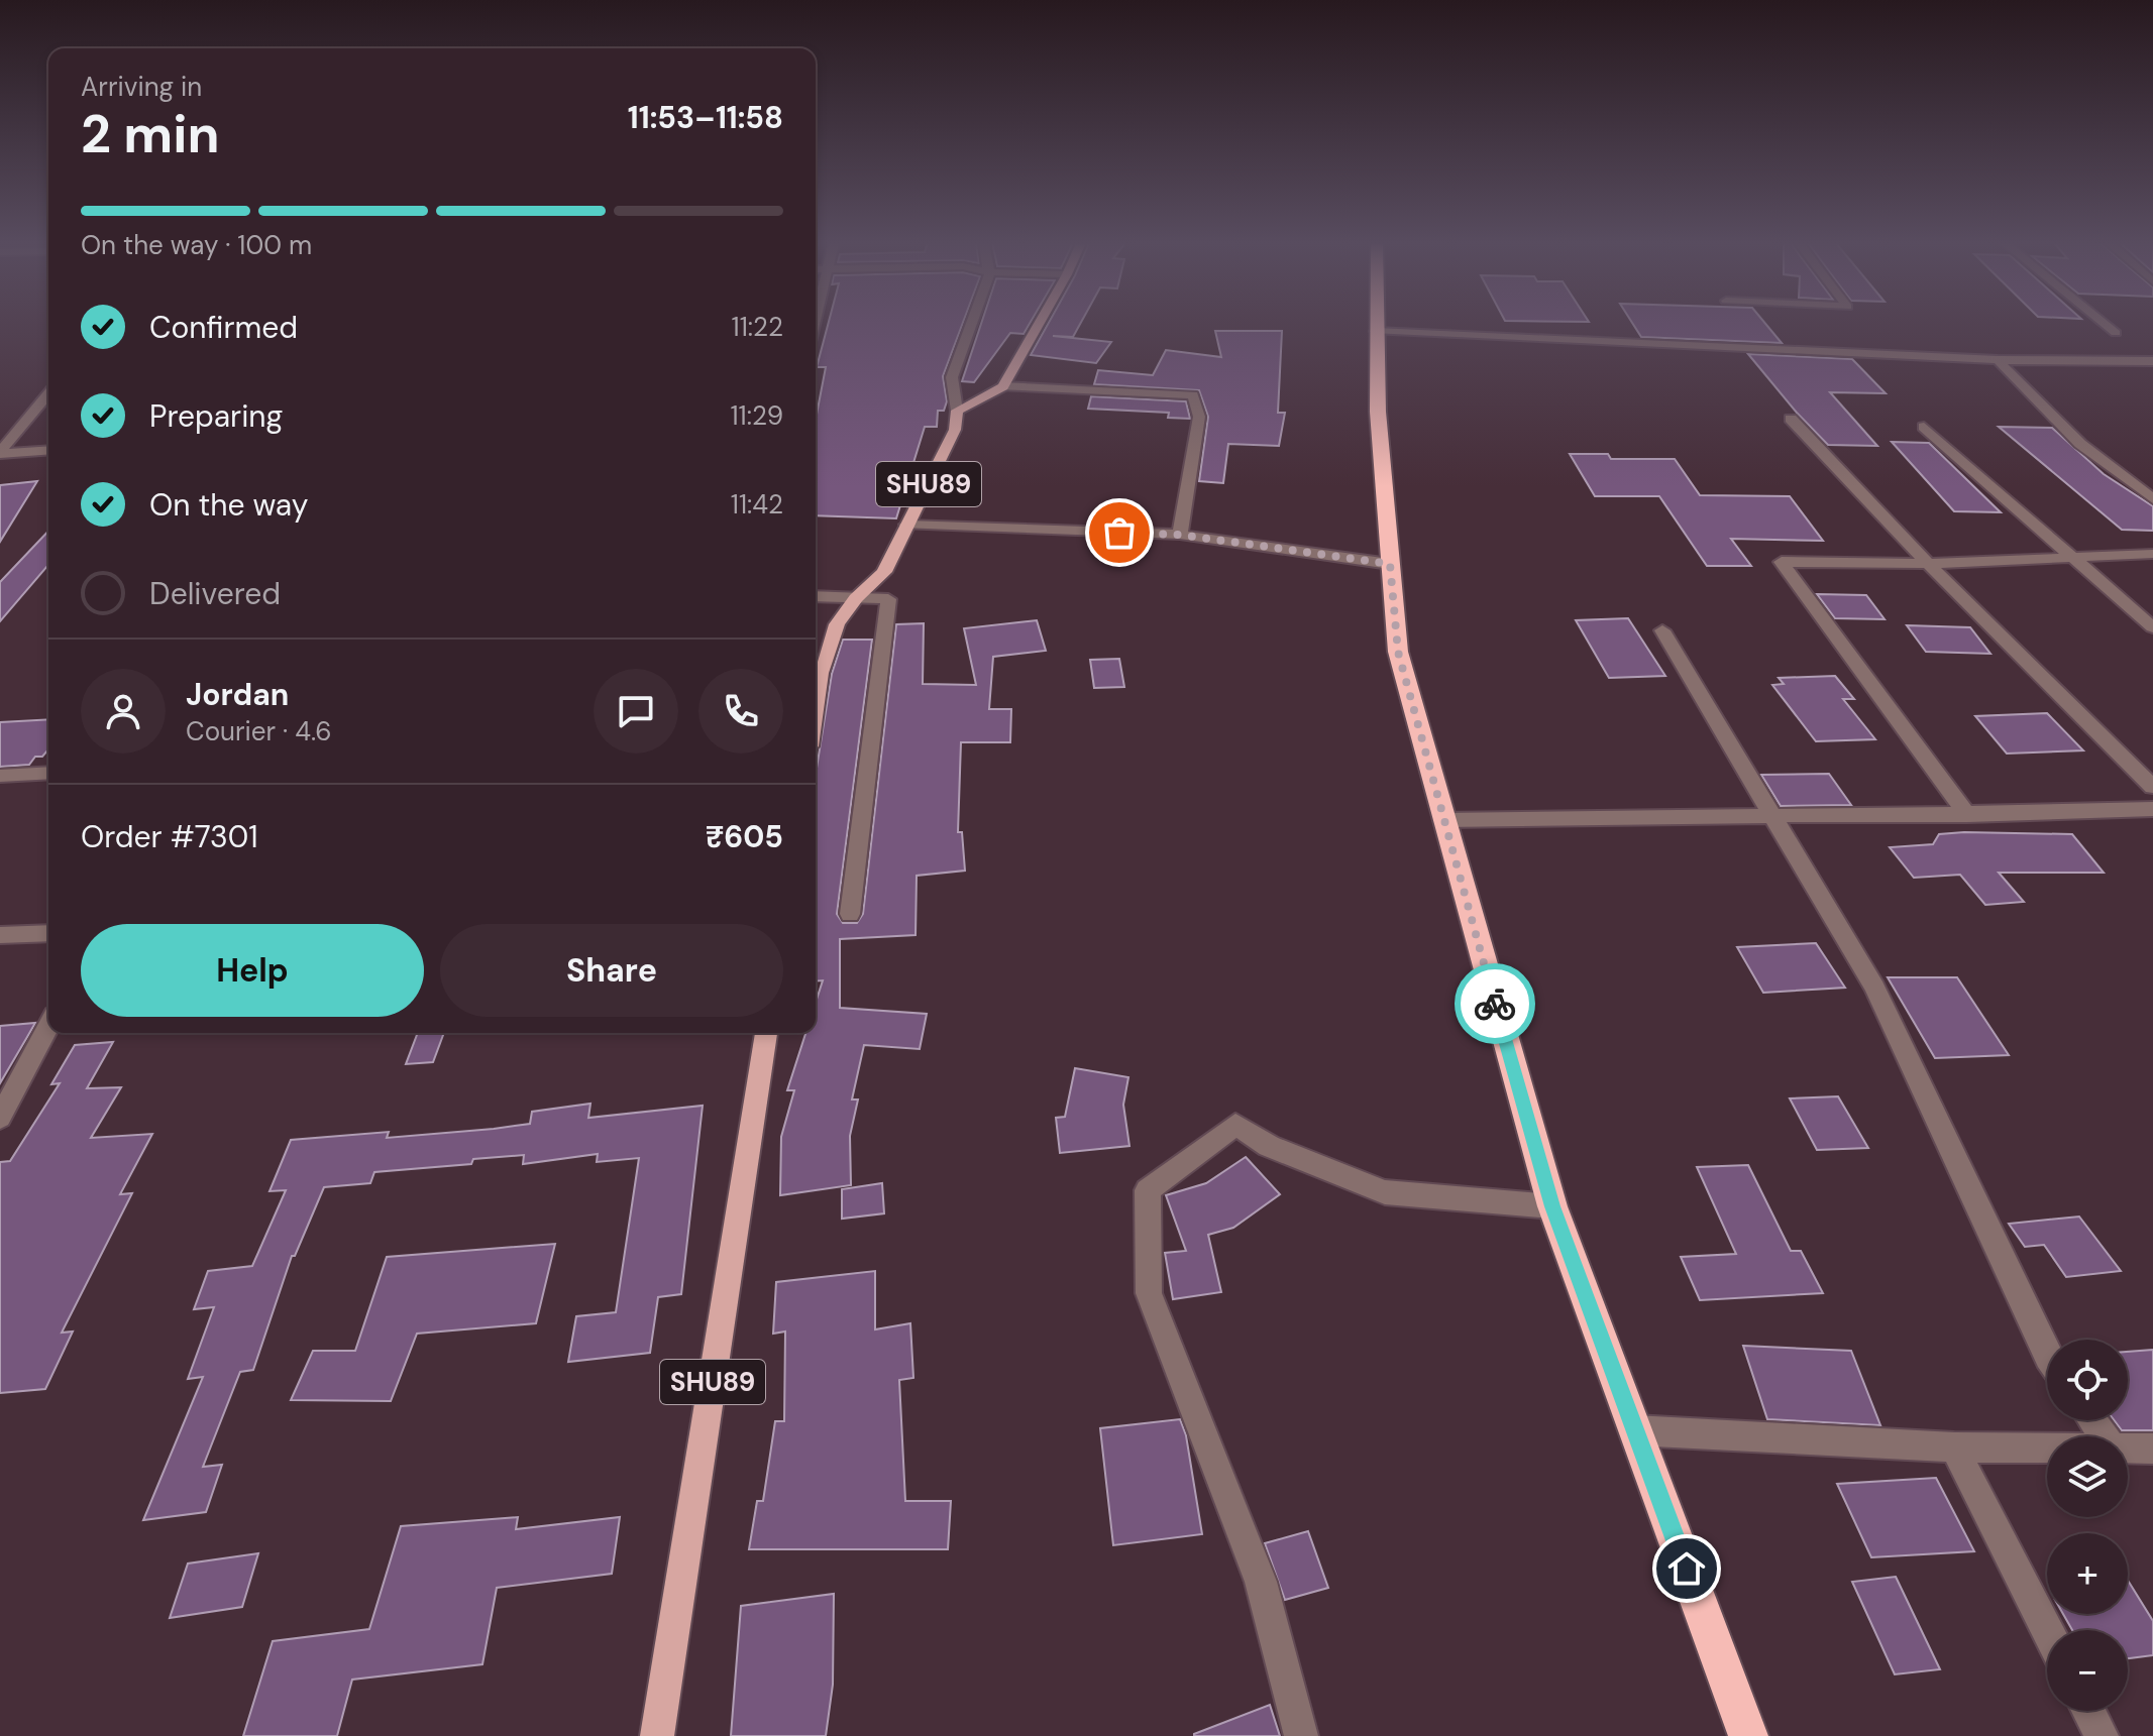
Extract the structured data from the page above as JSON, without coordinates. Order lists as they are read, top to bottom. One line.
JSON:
{"streets":{"main road":["SHU89"]},"page":{"heading":["2 min","Arriving in","11:53–11:58"],"panel":["Jordan","Courier · 4.6","Order #7301","₹605"],"bar":"On the way · 100 m","list":[["Confirmed","11:22"],["Preparing","11:29"],["On the way","11:42"],"Delivered"],"buttons":["Help","Share"],"map_buttons":["+","−"]}}
